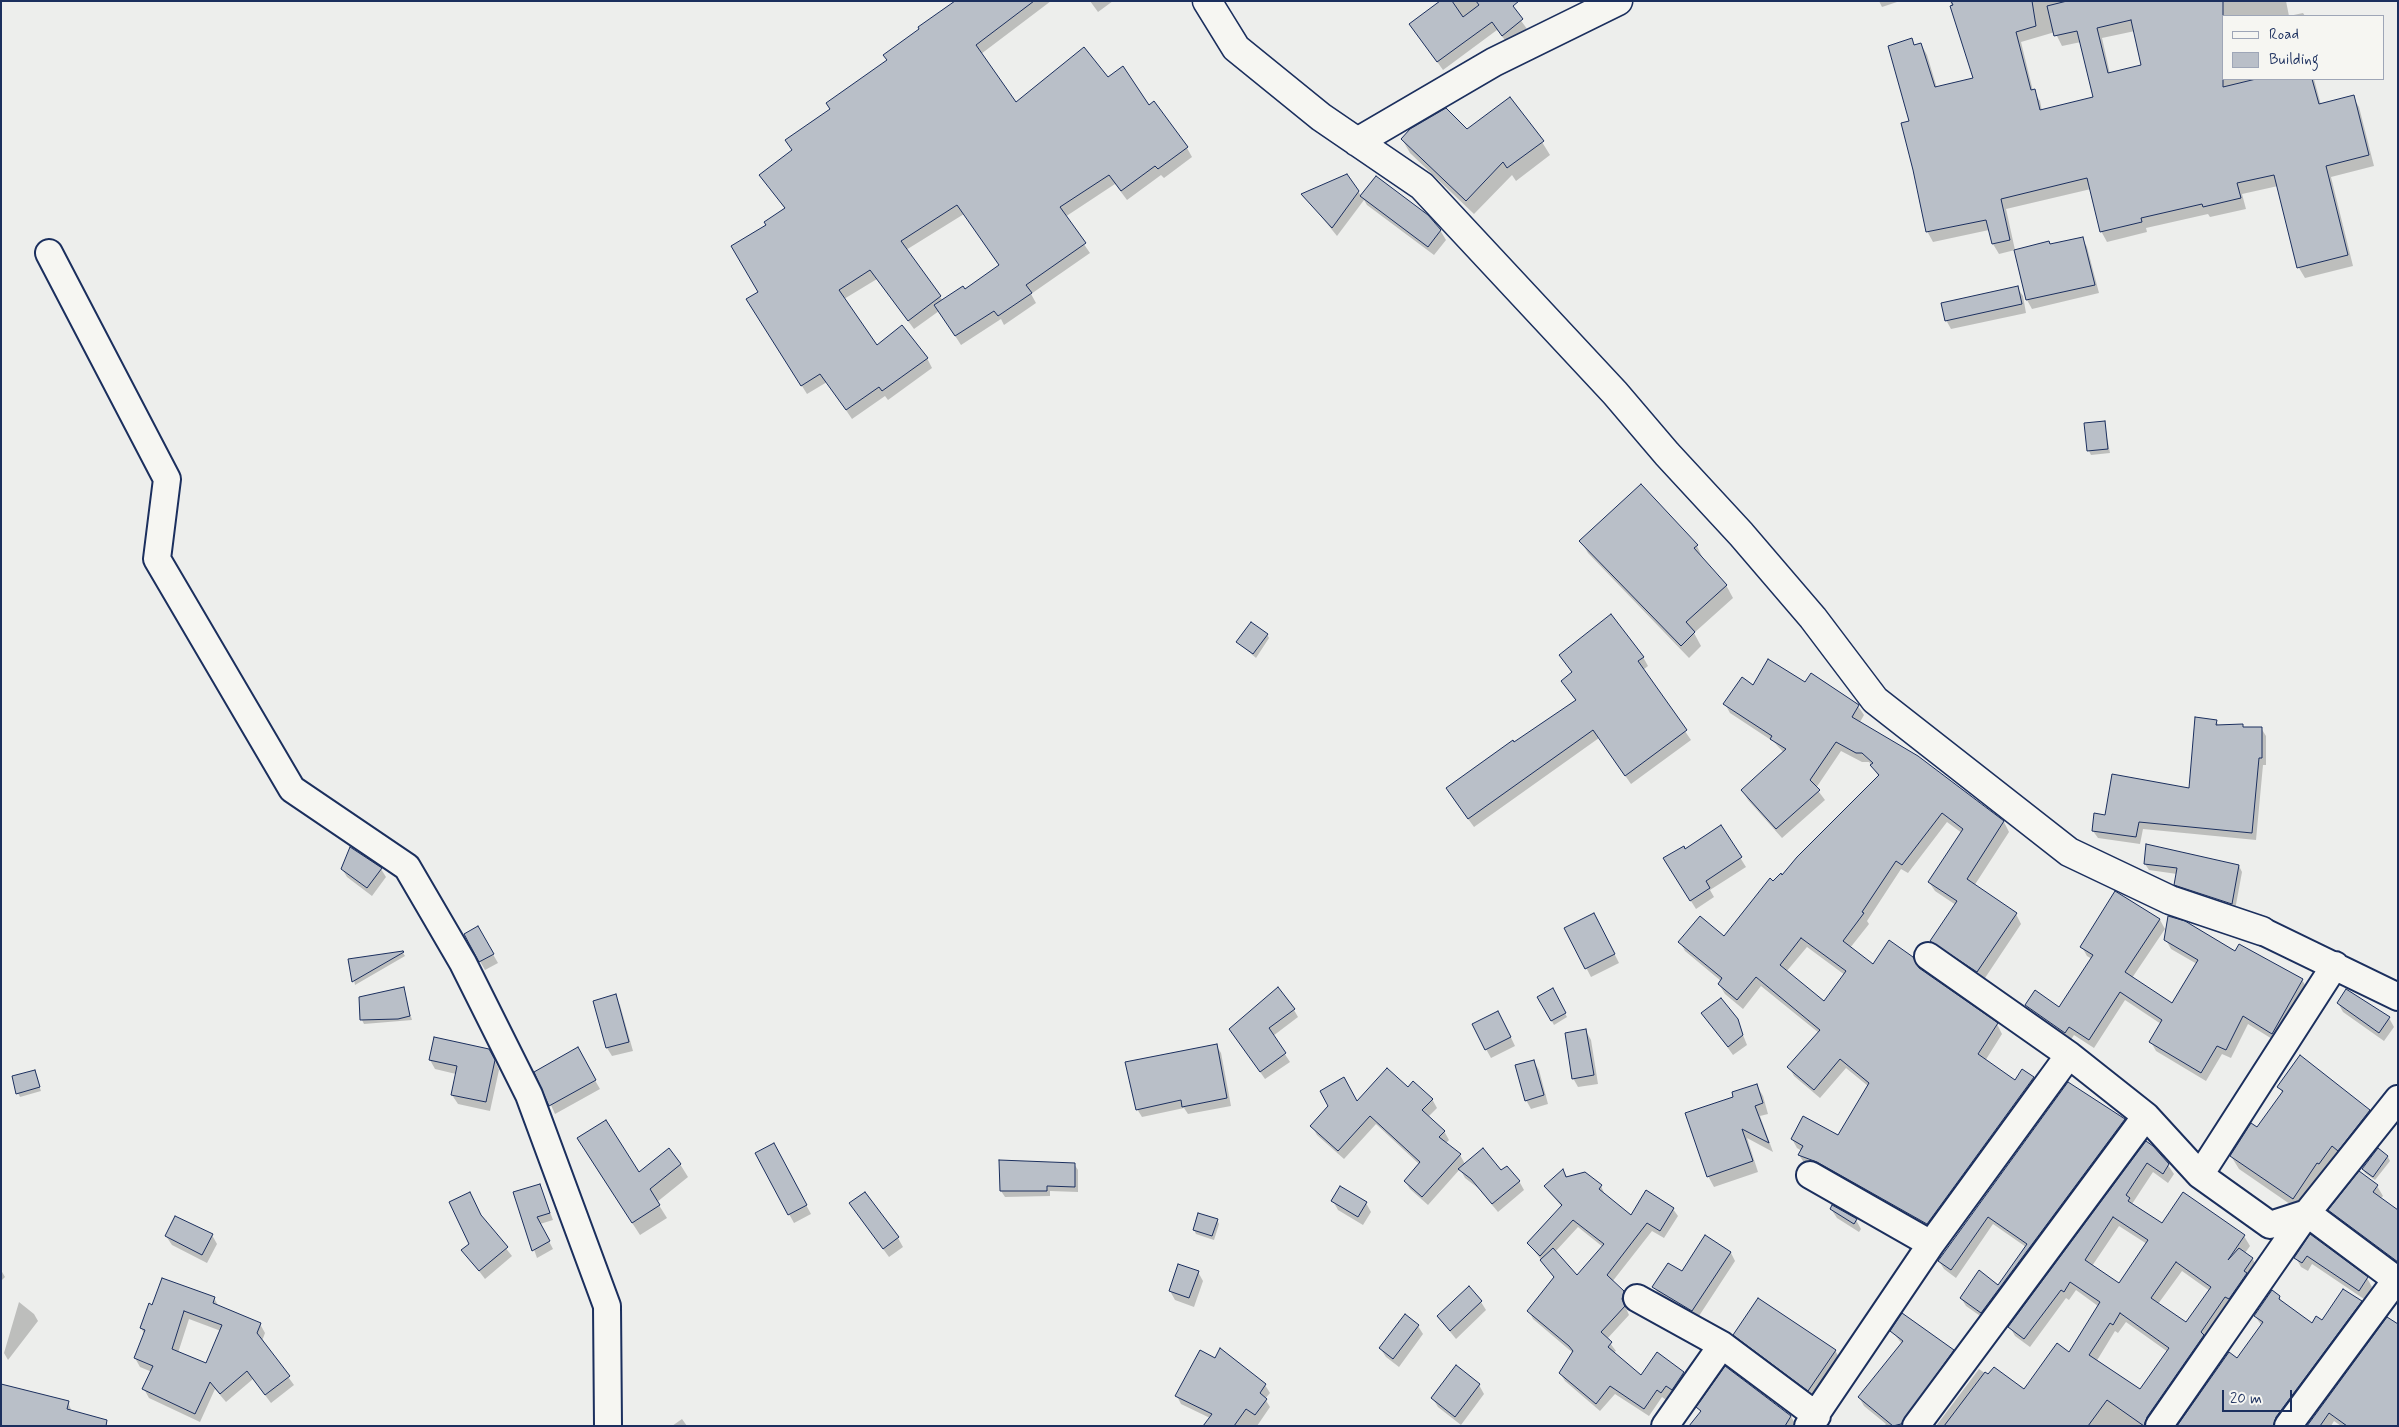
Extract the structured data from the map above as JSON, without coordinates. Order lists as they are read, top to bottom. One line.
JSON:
{"legend":["Road","Building"],"scale_bar":"20 m"}
